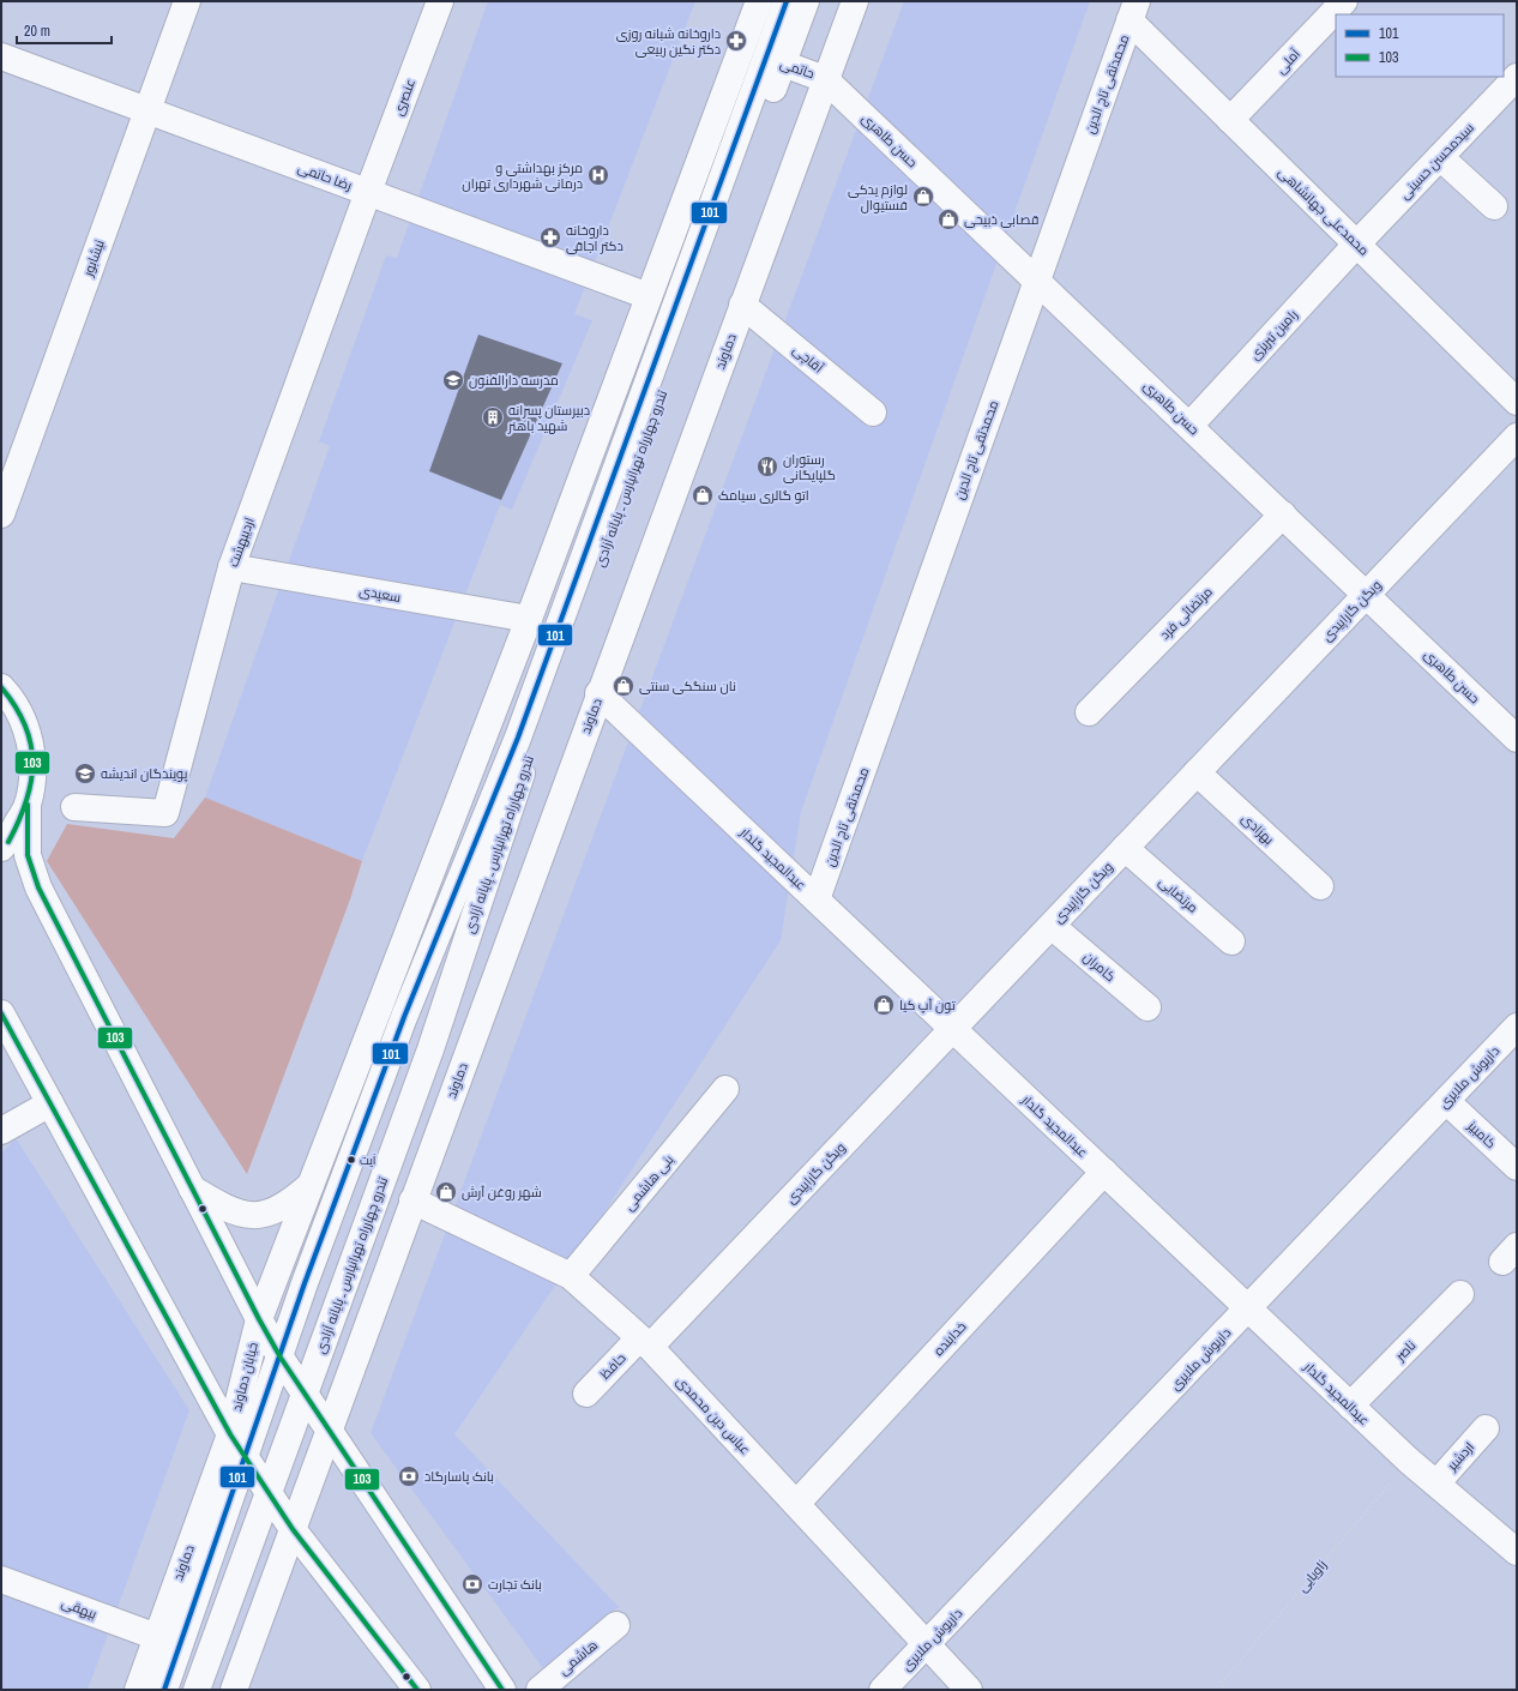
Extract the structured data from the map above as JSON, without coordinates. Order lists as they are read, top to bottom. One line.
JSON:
{"streets":{"street":["آملی","حاتمی","محمدتقی تاج الدین","عنصری","حسن طاهری","سیدمحسن حسینی","رضا حاتمی","محمدعلی جهانشاهی","نیشابور","رامین تبریزی","دماوند","آقاچی","تندرو چهارراه تهرانپارس ـ پایانه آزادی","اردیبهشت","سعیدی","ویگن گاراپیدی","مرتضائی فرد","بهزادی","عبدالمجید گلدار","مرتضایی","کامران","داریوش ملایری","کامبیز","بنی هاشمی","خدابنده","ناصر","حافظ","خیابان دماوند","عباس دین محمدی","اردشیر","بیهقی","هاشمی"],"path":["زاویایی"]},"crossings":[["آملی","محمدعلی جهانشاهی"],["حاتمی","حسن طاهری"],["حاتمی","دماوند"],["محمدتقی تاج الدین","حسن طاهری"],["محمدتقی تاج الدین","محمدعلی جهانشاهی"],["محمدتقی تاج الدین","عبدالمجید گلدار"],["عنصری","رضا حاتمی"],["عنصری","اردیبهشت"],["حسن طاهری","رامین تبریزی"],["حسن طاهری","دماوند"],["حسن طاهری","ویگن گاراپیدی"],["حسن طاهری","مرتضائی فرد"],["سیدمحسن حسینی","محمدعلی جهانشاهی"],["سیدمحسن حسینی","رامین تبریزی"],["رضا حاتمی","نیشابور"],["رضا حاتمی","اردیبهشت"],["محمدعلی جهانشاهی","رامین تبریزی"],["دماوند","آقاچی"],["دماوند","عبدالمجید گلدار"],["دماوند","خیابان دماوند"],["دماوند","عباس دین محمدی"],["دماوند","بیهقی"],["اردیبهشت","سعیدی"],["ویگن گاراپیدی","بهزادی"],["ویگن گاراپیدی","عبدالمجید گلدار"],["ویگن گاراپیدی","مرتضایی"],["ویگن گاراپیدی","کامران"],["ویگن گاراپیدی","حافظ"],["ویگن گاراپیدی","عباس دین محمدی"],["عبدالمجید گلدار","داریوش ملایری"],["عبدالمجید گلدار","خدابنده"],["عبدالمجید گلدار","ناصر"],["عبدالمجید گلدار","اردشیر"],["عبدالمجید گلدار","زاویایی"],["داریوش ملایری","کامبیز"],["داریوش ملایری","عباس دین محمدی"],["بنی هاشمی","عباس دین محمدی"],["خدابنده","عباس دین محمدی"],["حافظ","عباس دین محمدی"]],"places":{"pharmacy":["داروخانه شبانه روزی دکتر نگین ربیعی","داروخانه دکتر اجاقی"],"hospital":["مرکز بهداشتی و درمانی شهرداری تهران"],"shop":["لوازم یدکی فستیوال","قصابی ذبیحی","اتو گالری سیامک","نان سنگکی سنتی","تون آپ کیا","شهر روغن آرش"],"school or university":["مدرسه دارالفنون","پویندگان اندیشه"],"building":["دبیرستان پسرانه شهید باهنر"],"restaurant":["رستوران گلپایگانی"],"other":["آیت"],"bank":["بانک پاسارگاد","بانک تجارت"]},"lines":["transit line 101","transit line 103"],"legend":["101","103"],"scale_bar":"20 m"}
